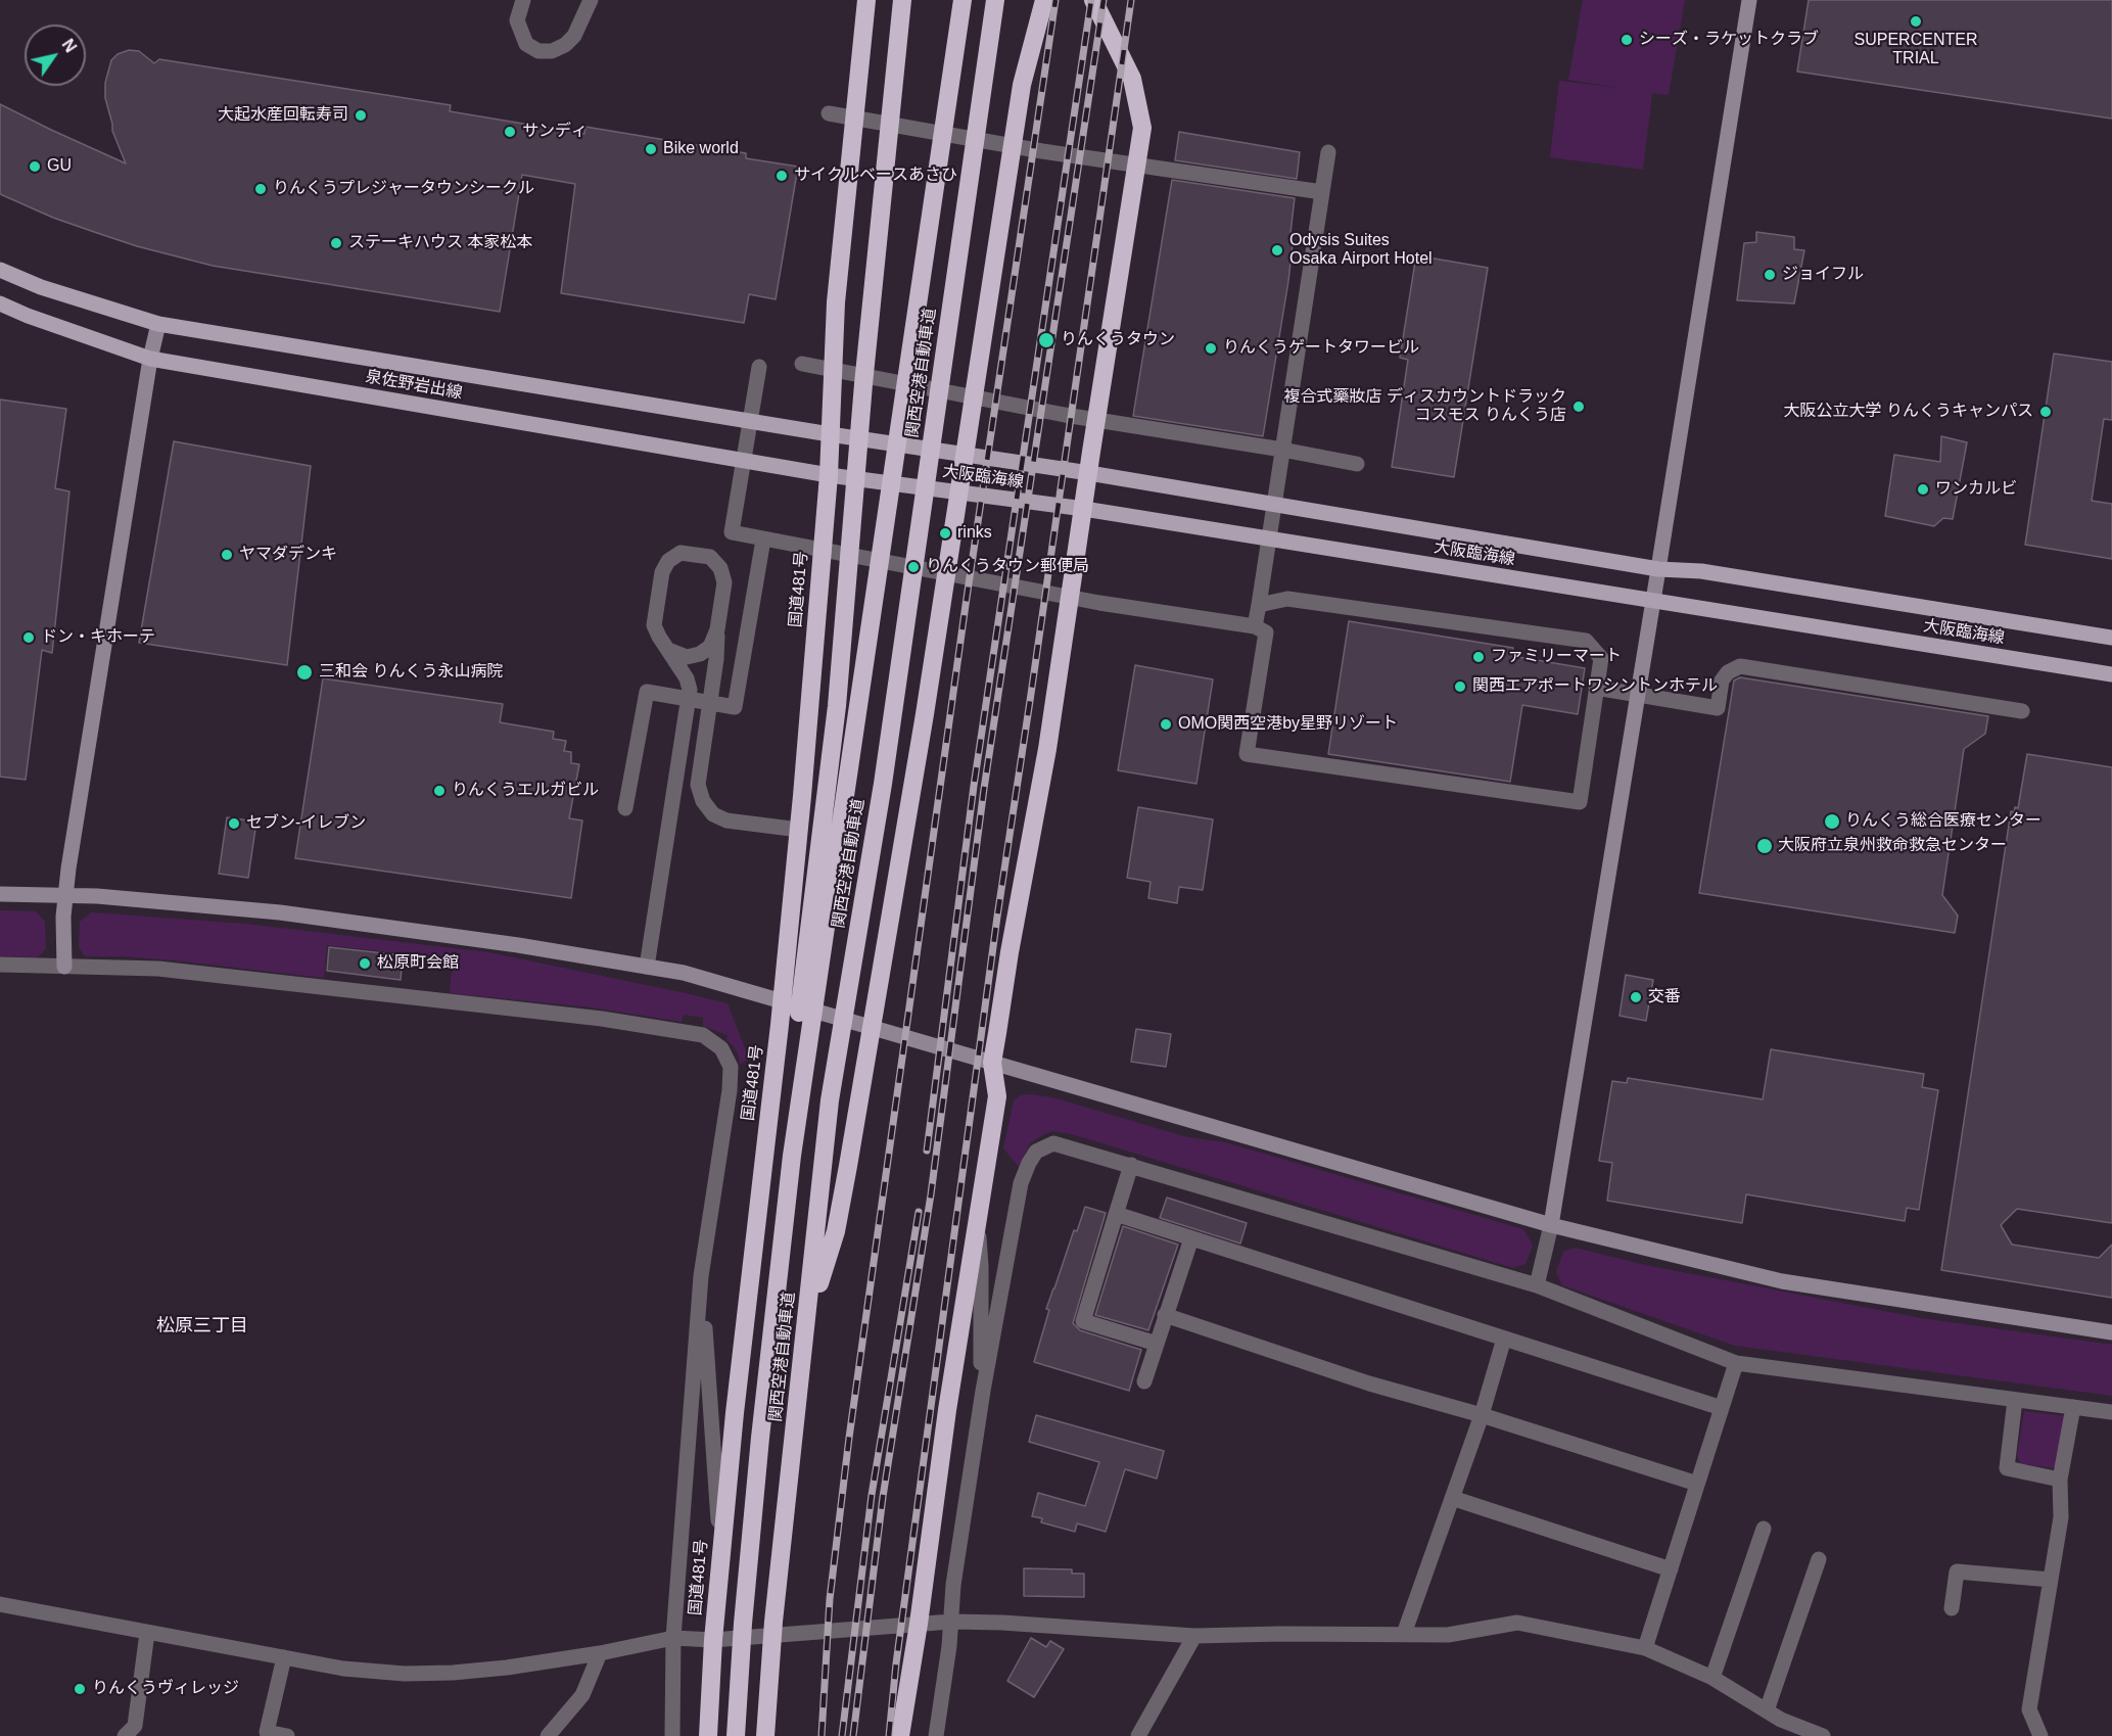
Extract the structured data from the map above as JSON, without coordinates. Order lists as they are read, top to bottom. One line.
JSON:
{"streets":{"highway":["関西空港自動車道","国道481号"],"main road":["泉佐野岩出線","大阪臨海線"]},"crossings":[["泉佐野岩出線","大阪臨海線"],["泉佐野岩出線","国道481号"],["大阪臨海線","国道481号"]],"districts":["松原三丁目"],"places":["SUPERCENTER TRIAL","シーズ・ラケットクラブ","大起水産回転寿司","サンディ","Bike world","GU","サイクルベースあさひ","りんくうプレジャータウンシークル","ステーキハウス 本家松本","Odysis Suites Osaka Airport Hotel","ジョイフル","りんくうタウン","りんくうゲートタワービル","複合式藥妝店 ディスカウントドラック コスモス りんくう店","大阪公立大学 りんくうキャンパス","ワンカルビ","rinks","ヤマダデンキ","りんくうタウン郵便局","ドン・キホーテ","ファミリーマート","三和会 りんくう永山病院","関西エアポートワシントンホテル","OMO関西空港by星野リゾート","りんくうエルガビル","りんくう総合医療センター","セブン-イレブン","大阪府立泉州救命救急センター","松原町会館","交番","りんくうヴィレッジ"],"north":"top right"}
